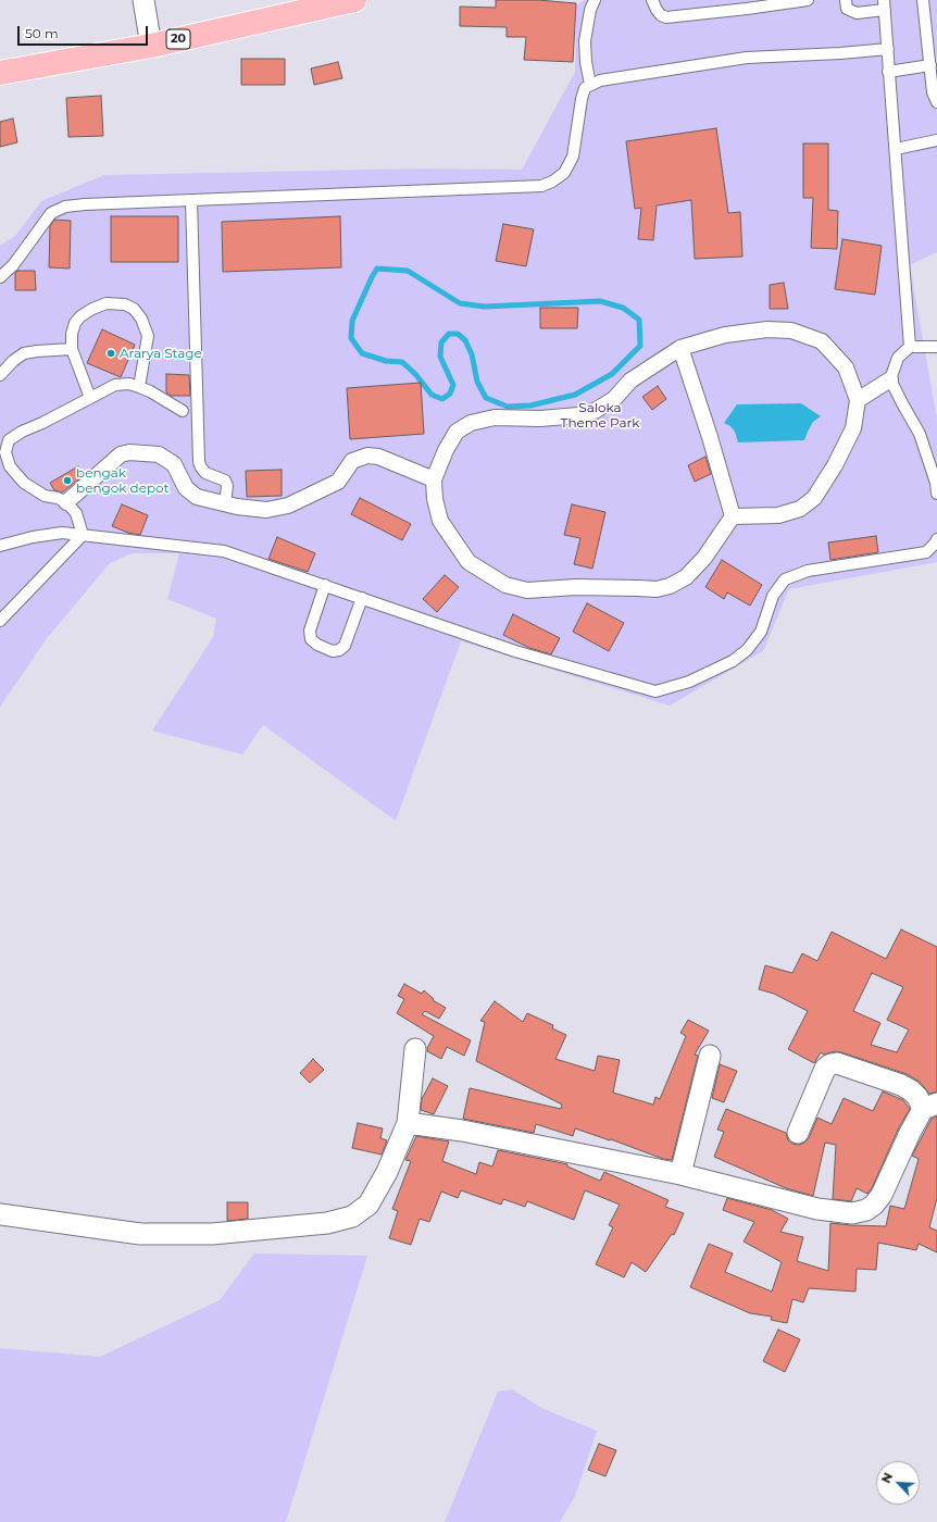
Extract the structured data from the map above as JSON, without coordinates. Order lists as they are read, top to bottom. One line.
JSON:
{"streets":{"highway":["20"]},"parks":["Saloka Theme Park"],"places":["Ararya Stage","bengak bengok depot"],"scale_bar":"50 m","north":"top left"}
